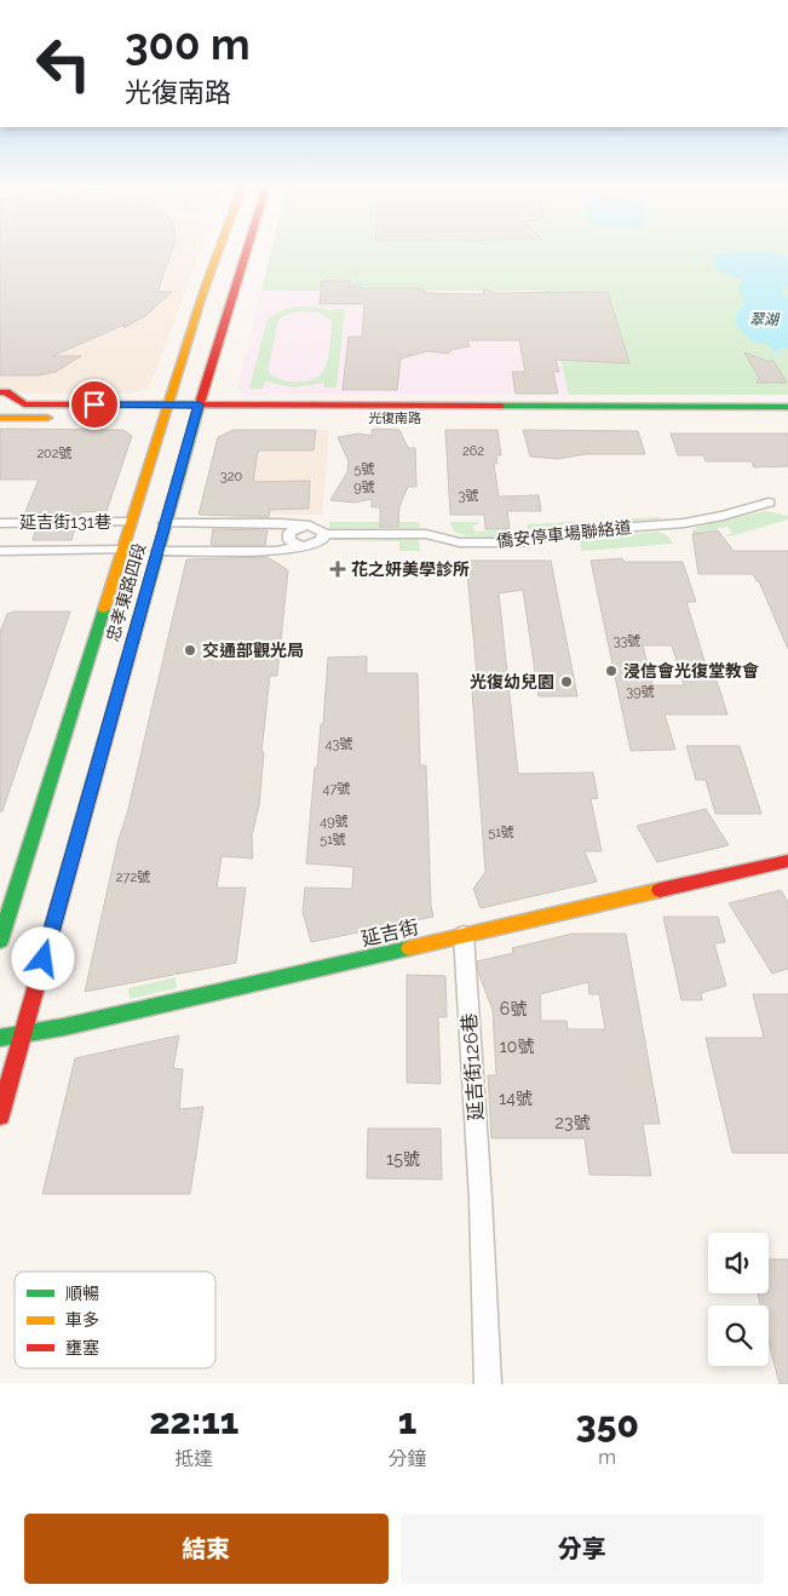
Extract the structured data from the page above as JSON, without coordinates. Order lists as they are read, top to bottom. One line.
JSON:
{"streets":{"main road":["光復南路","忠孝東路四段","延吉街"],"street":["延吉街131巷","僑安停車場聯絡道","延吉街126巷"]},"crossings":[["光復南路","忠孝東路四段"],["延吉街131巷","忠孝東路四段"],["僑安停車場聯絡道","忠孝東路四段"],["忠孝東路四段","延吉街"],["延吉街","延吉街126巷"]],"water":["翠湖"],"places":{"health":["花之妍美學診所"],"other":["交通部觀光局","浸信會光復堂教會","光復幼兒園"]},"house_numbers":["262","202號","5號","320","9號","3號","33號","39號","43號","47號","49號","51號","51號","272號","6號","10號","14號","23號","15號"],"legend":["順暢","車多","壅塞"],"page":{"turn":["300 m","光復南路"],"eta":["22:11","抵達","1","分鐘","350","m"],"buttons":["結束","分享"]}}
